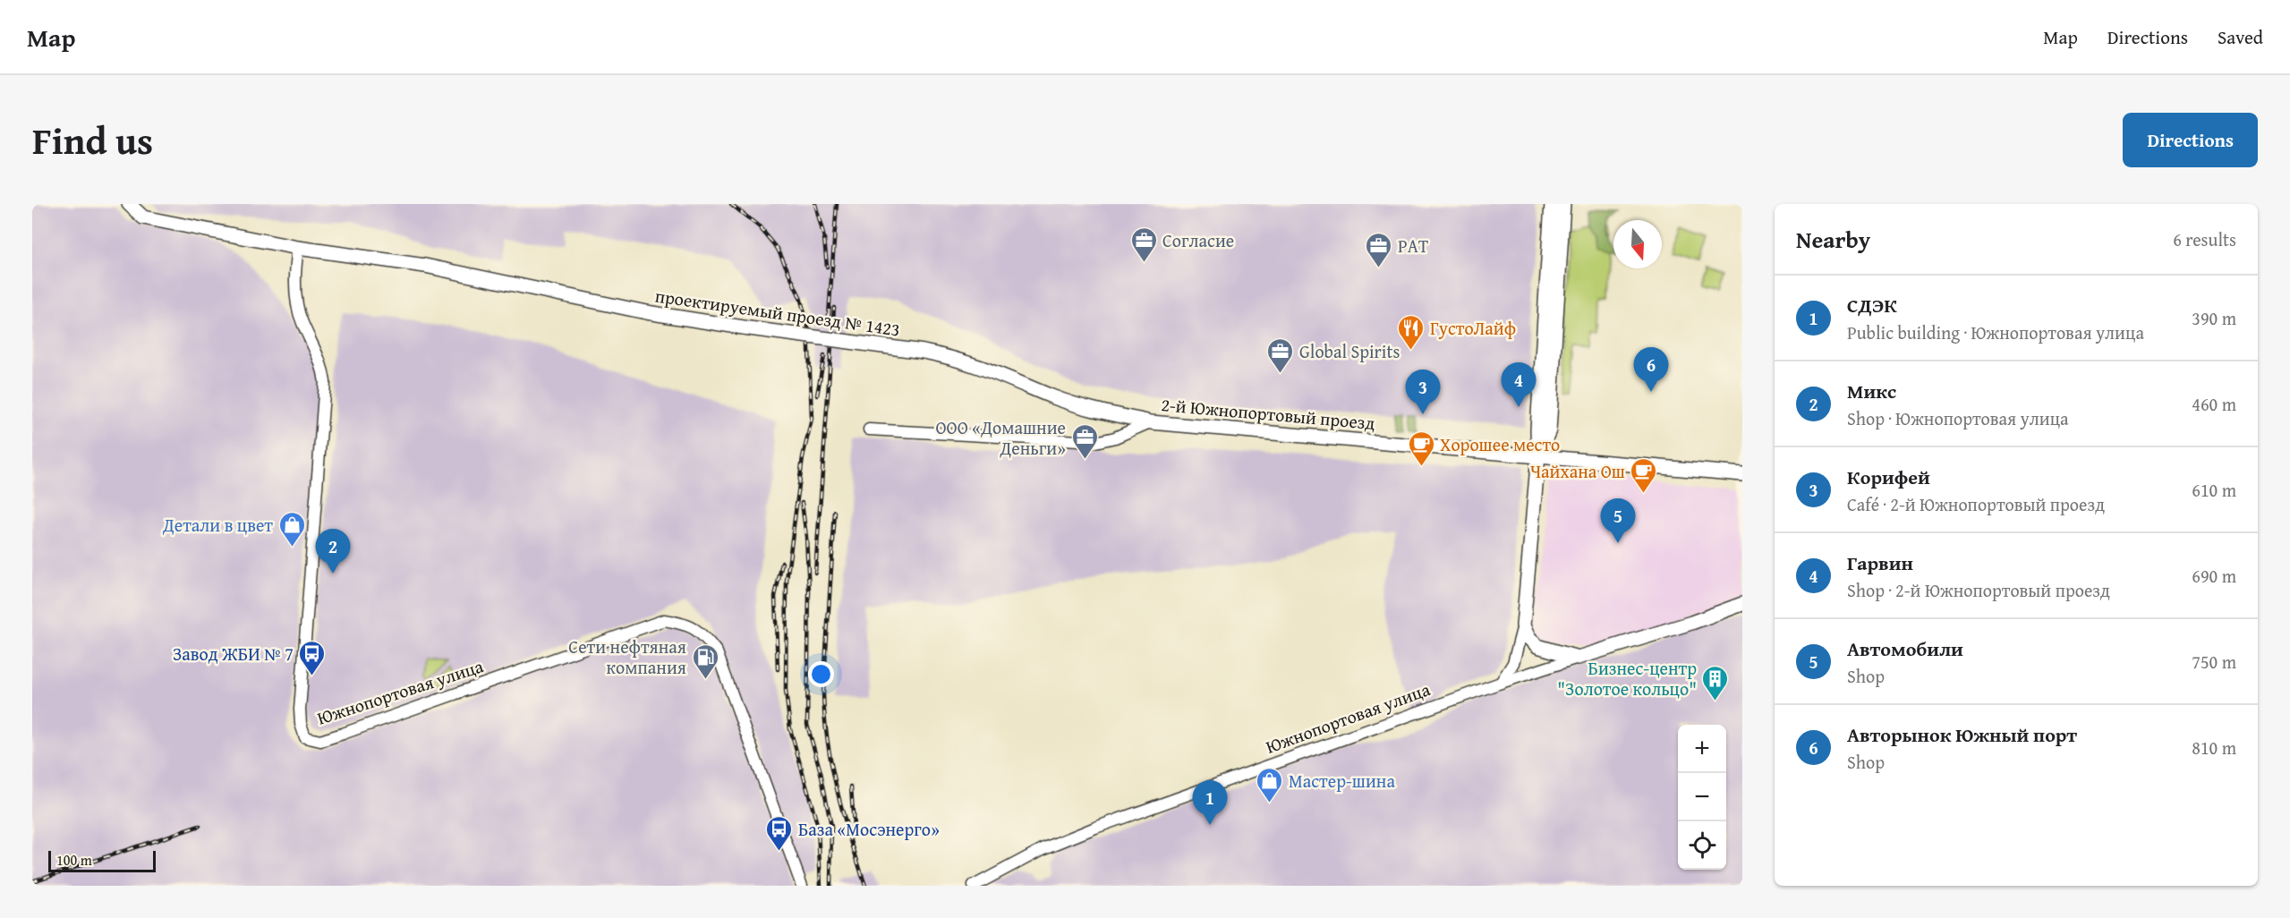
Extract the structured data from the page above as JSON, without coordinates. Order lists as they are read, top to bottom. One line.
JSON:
{"streets":{"main road":["проектируемый проезд № 1423","2-й Южнопортовый проезд","Южнопортовая улица"]},"crossings":[["проектируемый проезд № 1423","2-й Южнопортовый проезд"],["проектируемый проезд № 1423","Южнопортовая улица"]],"places":{"office":["Согласие","РАТ","Global Spirits","ООО «Домашние Деньги»"],"restaurant":["ГустоЛайф"],"cafe":["Хорошее место","Чайхана Ош"],"shop":["Детали в цвет","Мастер-шина"],"bus stop":["Завод ЖБИ № 7","База «Мосэнерго»"],"fuel station":["Сети нефтяная компания"],"building":["Бизнес-центр \"Золотое кольцо\""]},"scale_bar":"100 m","north":"bottom","page":{"header":"Map","nav":["Map","Directions","Saved"],"title":"Find us","buttons":"Directions","heading":["Nearby","6 results"],"list":[{"mark":"1","name":"СДЭК","note":"Public building · Южнопортовая улица","value":"390 m"},{"mark":"2","name":"Микс","note":"Shop · Южнопортовая улица","value":"460 m"},{"mark":"3","name":"Корифей","note":"Café · 2-й Южнопортовый проезд","value":"610 m"},{"mark":"4","name":"Гарвин","note":"Shop · 2-й Южнопортовый проезд","value":"690 m"},{"mark":"5","name":"Автомобили","note":"Shop","value":"750 m"},{"mark":"6","name":"Авторынок Южный порт","note":"Shop","value":"810 m"}],"pins":["6","4","3","5","2","1"],"map_buttons":["+","−"],"scale":"100 m"}}
